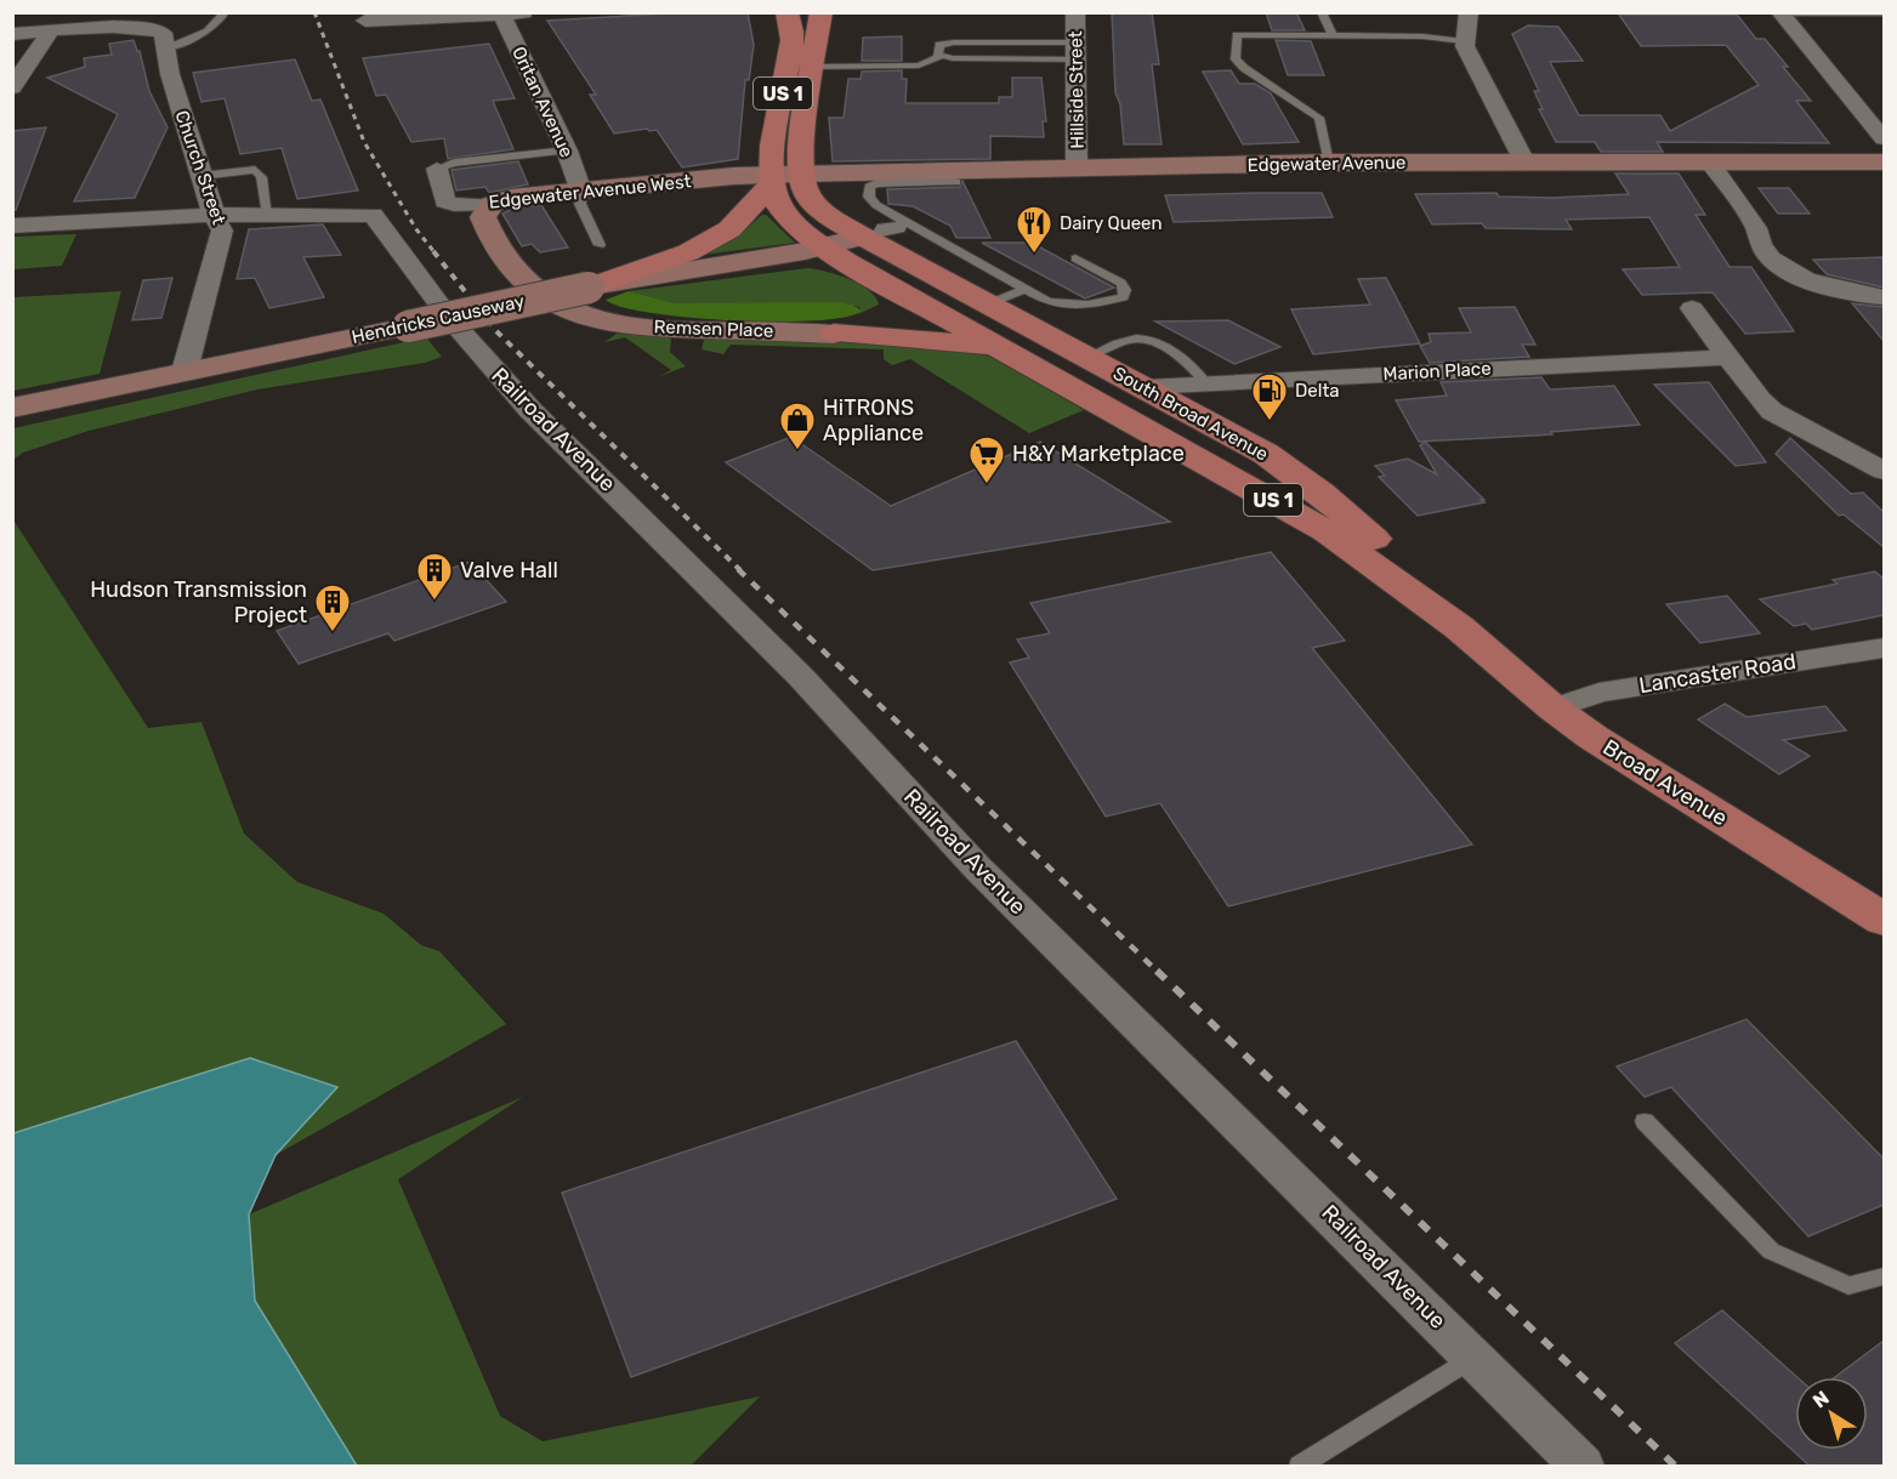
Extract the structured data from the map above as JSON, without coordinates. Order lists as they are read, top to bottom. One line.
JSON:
{"streets":{"main road":["US 1","South Broad Avenue","Broad Avenue"],"street":["Hillside Street","Oritan Avenue","Edgewater Avenue","Church Street","Edgewater Avenue West","Hendricks Causeway","Remsen Place","Marion Place","Railroad Avenue","Lancaster Road"]},"crossings":[["Hillside Street","Edgewater Avenue"],["US 1","Edgewater Avenue"],["US 1","Edgewater Avenue West"],["US 1","South Broad Avenue"],["Oritan Avenue","Edgewater Avenue West"],["Edgewater Avenue","Edgewater Avenue West"],["Edgewater Avenue","South Broad Avenue"],["Church Street","Hendricks Causeway"],["Edgewater Avenue West","Remsen Place"],["Edgewater Avenue West","South Broad Avenue"],["Hendricks Causeway","South Broad Avenue"],["Marion Place","South Broad Avenue"],["South Broad Avenue","Broad Avenue"],["Lancaster Road","Broad Avenue"]],"places":{"restaurant":["Dairy Queen"],"fuel station":["Delta"],"shop":["HiTRONS Appliance"],"supermarket":["H&Y Marketplace"],"building":["Valve Hall","Hudson Transmission Project"]},"north":"top left"}
